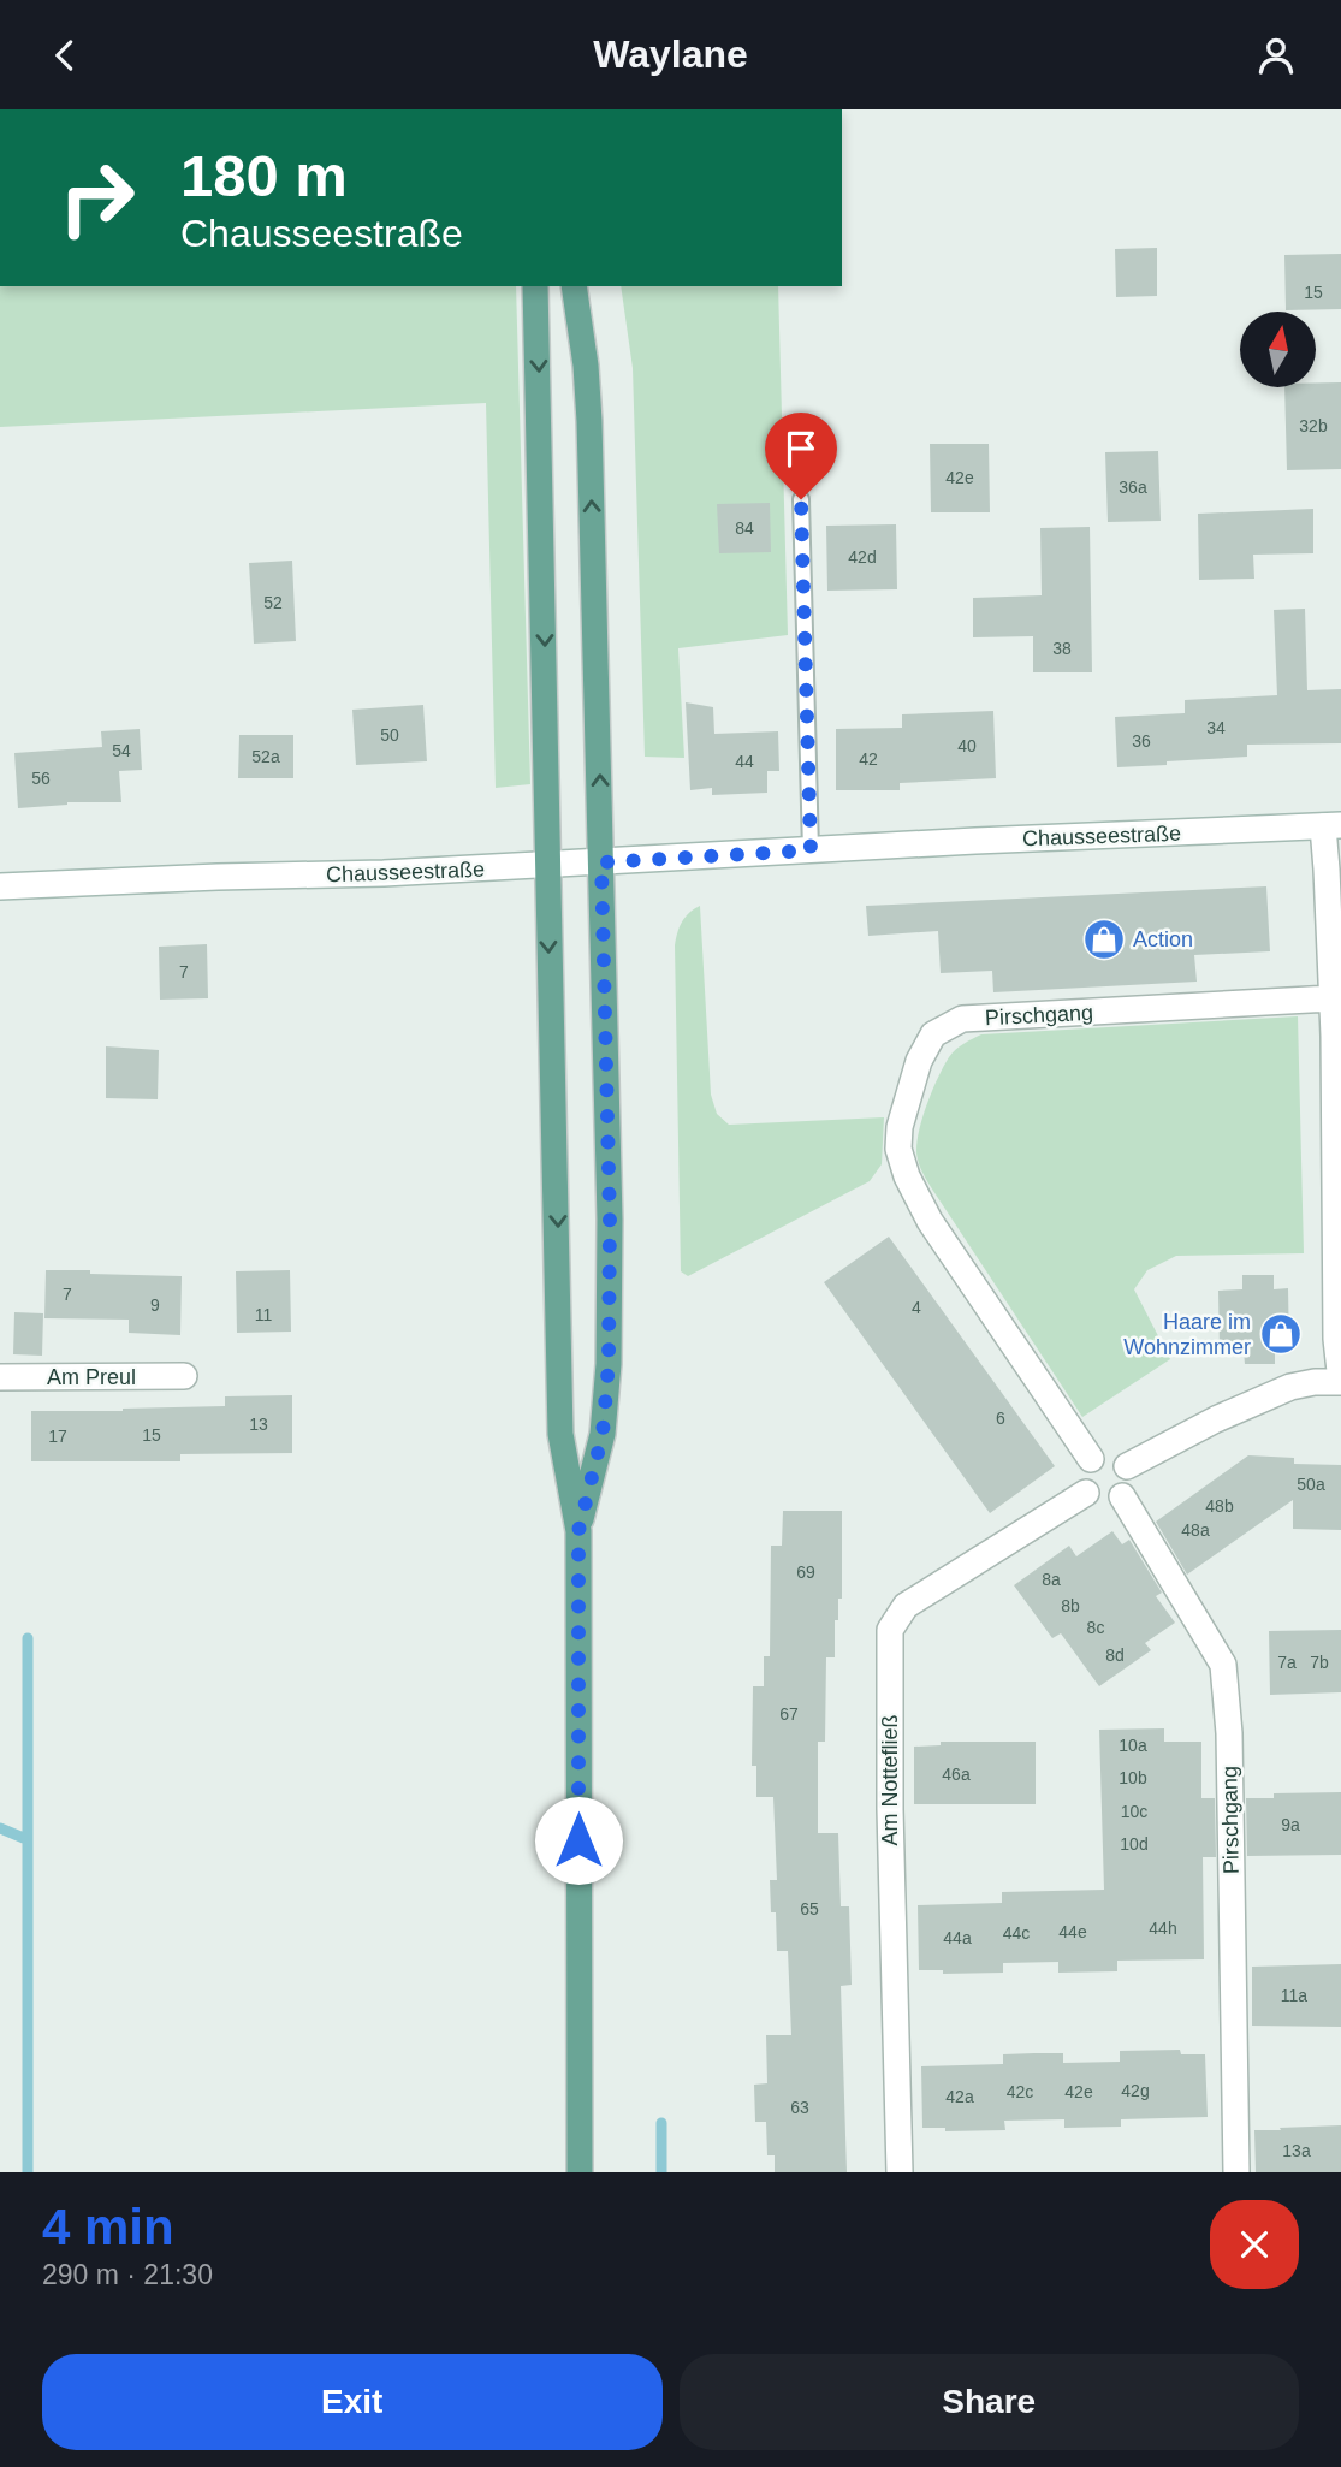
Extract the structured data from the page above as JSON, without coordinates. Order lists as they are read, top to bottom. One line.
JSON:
{"streets":{"street":["Chausseestraße","Pirschgang","Am Preul","Am Nottefließ"]},"crossings":[["Pirschgang","Am Nottefließ"]],"places":{"shop":["Action","Haare im Wohnzimmer"]},"house_numbers":["15","32b","42e","36a","84","42d","52","38","34","50","36","40","54","52a","42","44","56","7","7","9","4","11","6","13","15","17","50a","48b","48a","69","8a","8b","8c","8d","7a","7b","67","10a","46a","10b","10c","9a","10d","65","44h","44e","44c","44a","11a","42g","42c","42e","42a","63","13a"],"north":"top","page":{"header":"Waylane","turn":["180 m","Chausseestraße"],"heading":["4 min","290 m · 21:30"],"buttons":["Exit","Share"]}}
